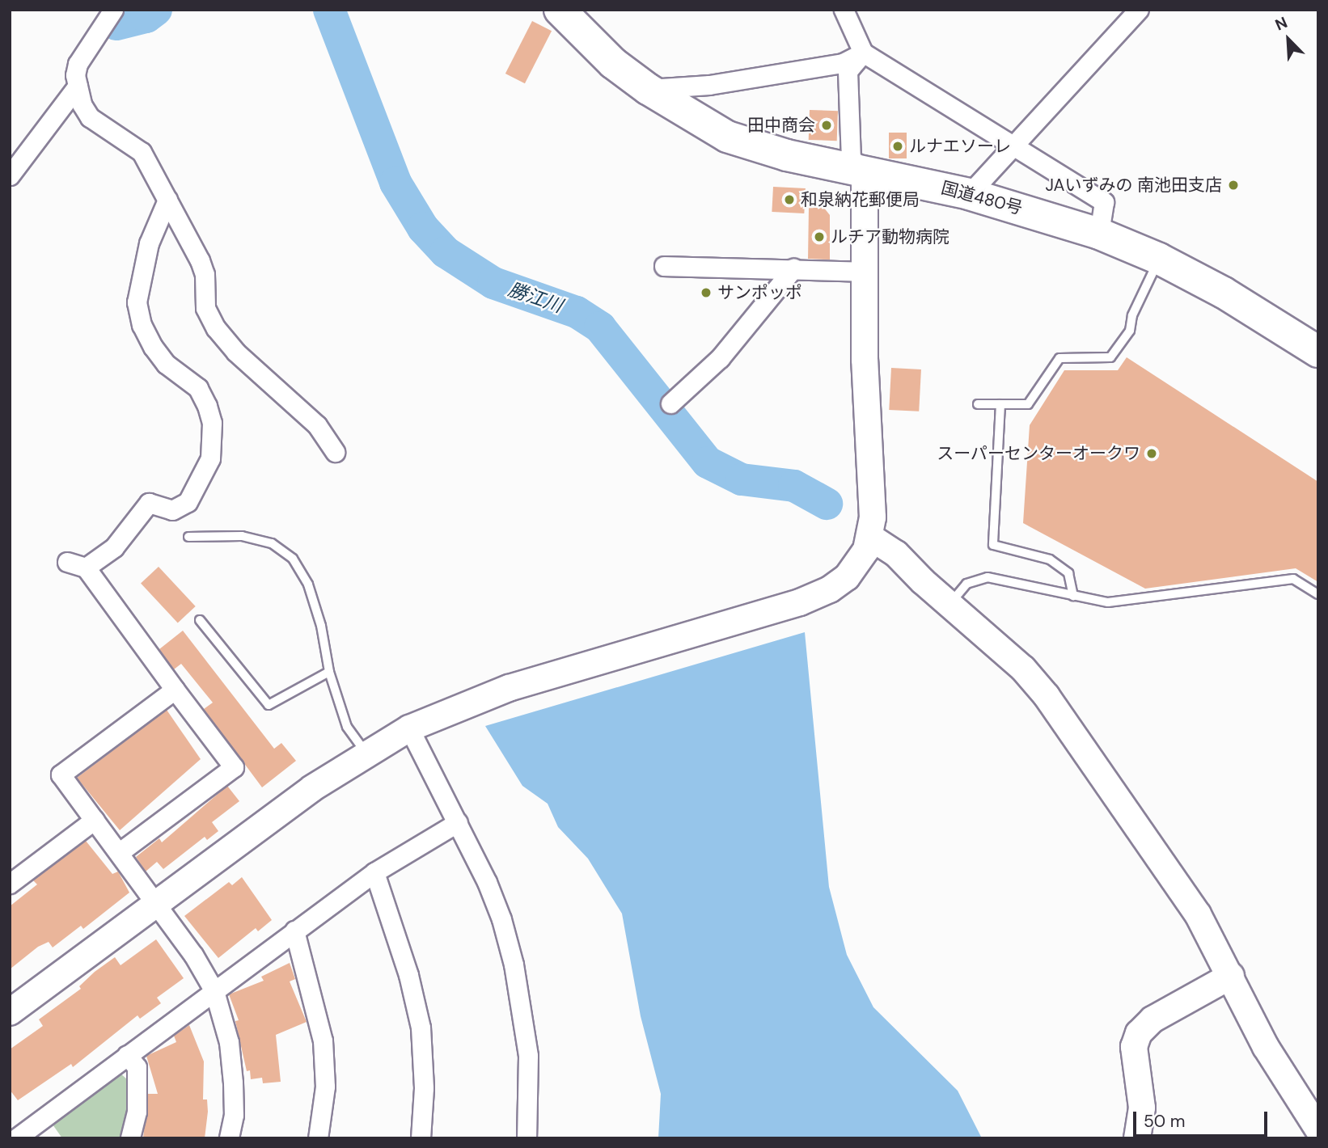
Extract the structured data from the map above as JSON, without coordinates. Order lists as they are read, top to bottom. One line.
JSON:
{"streets":{"highway":["国道480号"]},"water":["勝江川"],"places":["田中商会","ルナエソーレ","JAいずみの 南池田支店","和泉納花郵便局","ルチア動物病院","サンポッポ","スーパーセンターオークワ"],"scale_bar":"50 m","north":"top left"}
